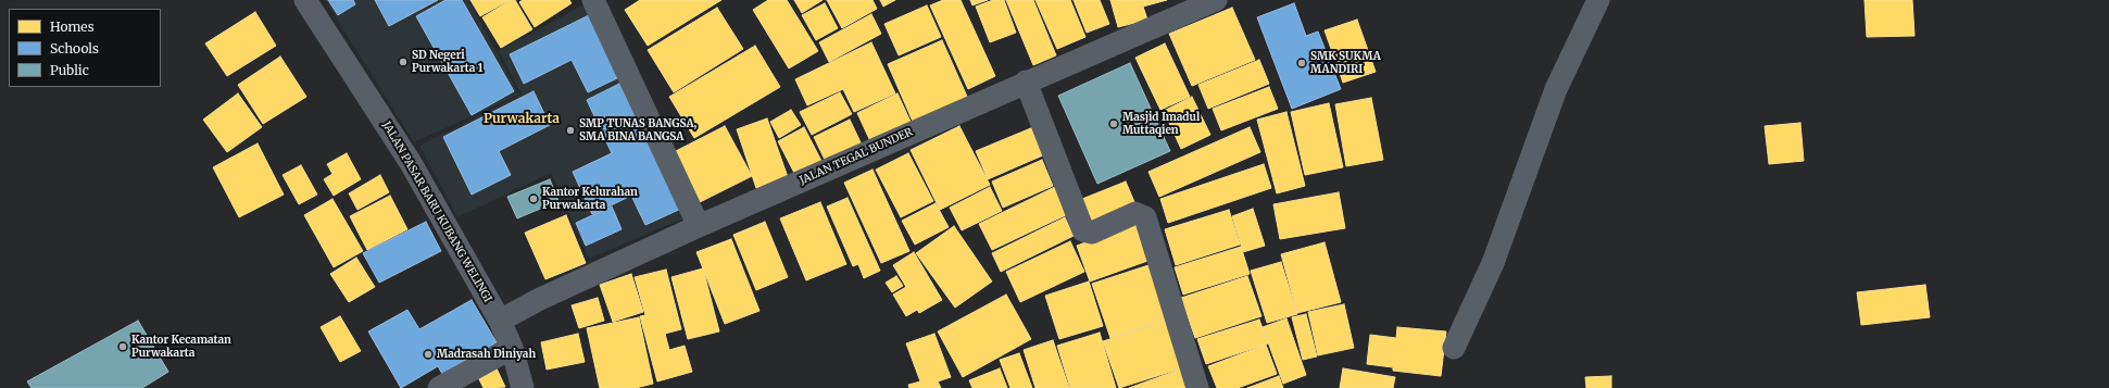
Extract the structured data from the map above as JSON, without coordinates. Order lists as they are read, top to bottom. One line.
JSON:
{"streets":{"street":["JALAN TEGAL BUNDER","JALAN PASAR BARU KUBANG WELINGI"]},"crossings":[["JALAN TEGAL BUNDER","JALAN PASAR BARU KUBANG WELINGI"]],"districts":["Purwakarta"],"places":["SD Negeri Purwakarta 1","SMK SUKMA MANDIRI","Masjid Imadul Muttaqien","SMP TUNAS BANGSA, SMA BINA BANGSA","Kantor Kelurahan Purwakarta","Kantor Kecamatan Purwakarta","Madrasah Diniyah"],"legend":["Homes","Schools","Public"]}
